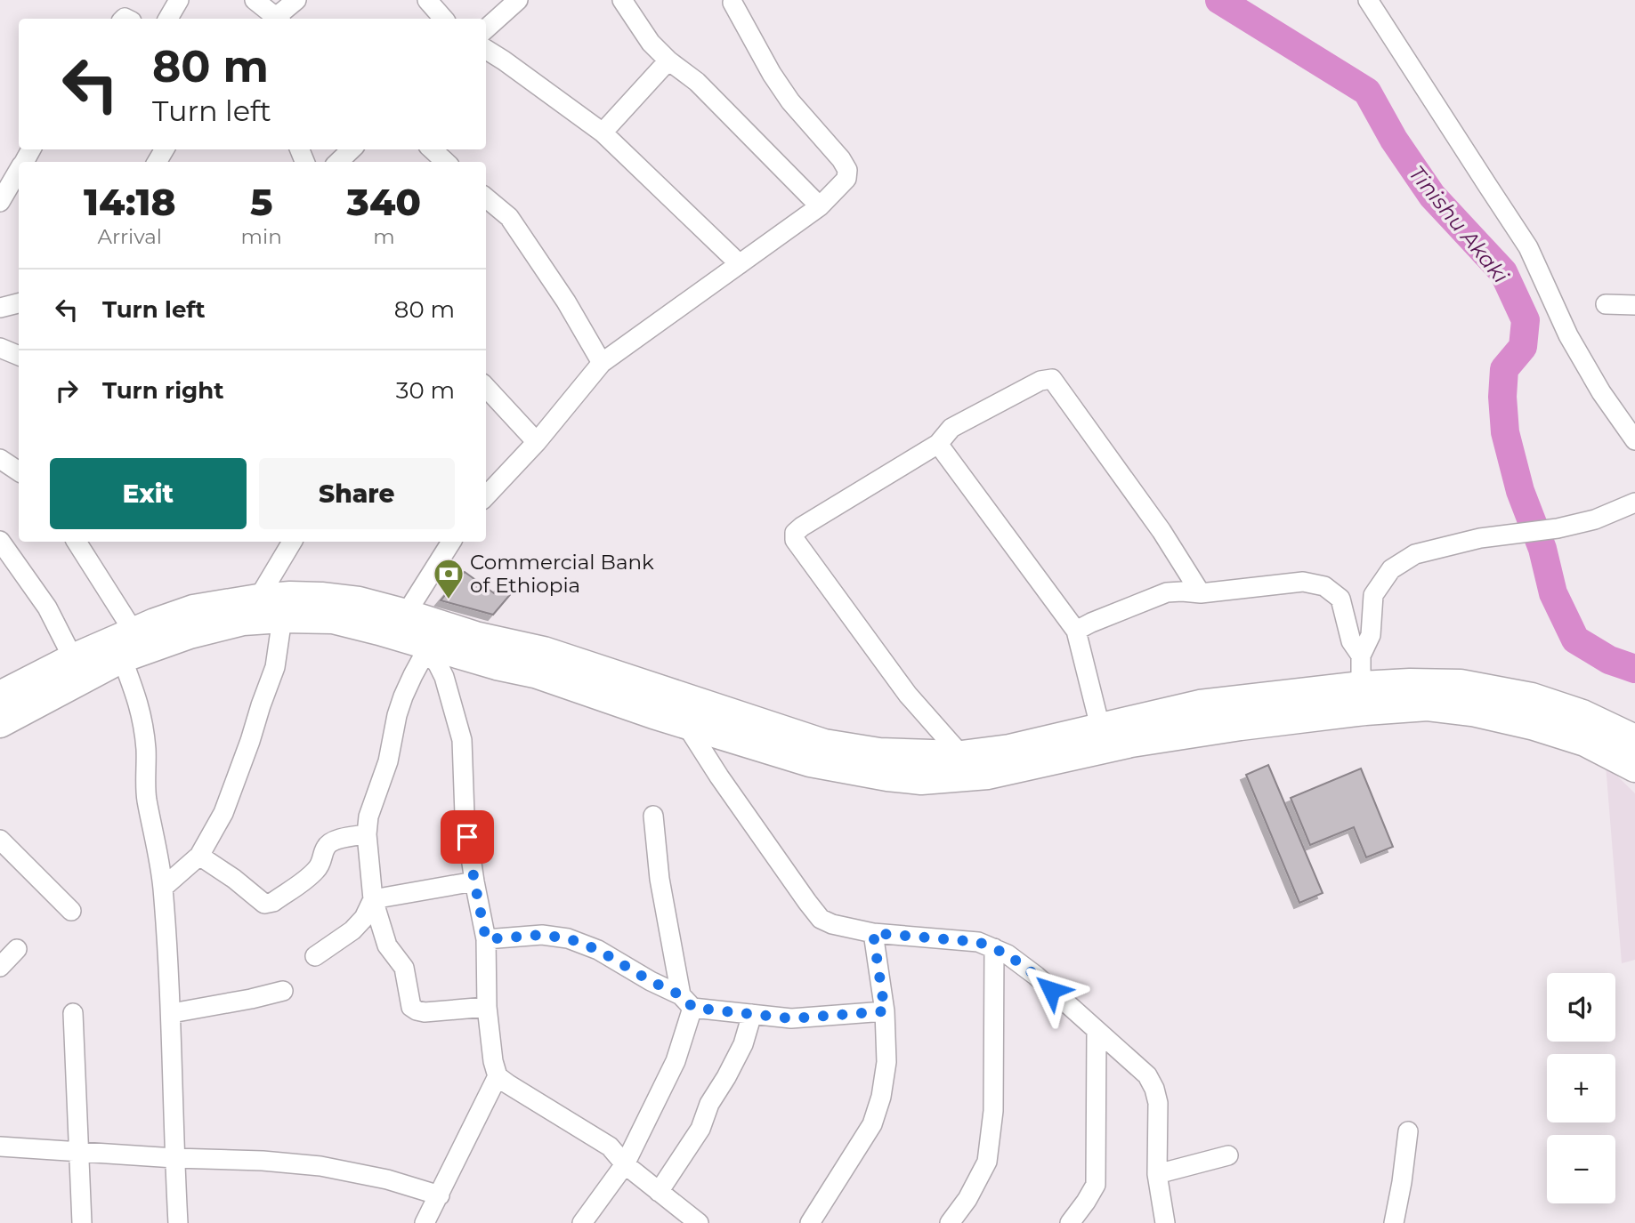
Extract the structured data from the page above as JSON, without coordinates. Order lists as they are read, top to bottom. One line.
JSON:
{"water":["Tinishu Akaki"],"places":{"bank":["Commercial Bank of Ethiopia"]},"page":{"turn":["80 m","Turn left"],"eta":["14:18","Arrival","5","min","340","m"],"list":[{"name":"Turn left","value":"80 m"},{"name":"Turn right","value":"30 m"}],"buttons":["Exit","Share"],"map_buttons":["+","−"]}}
